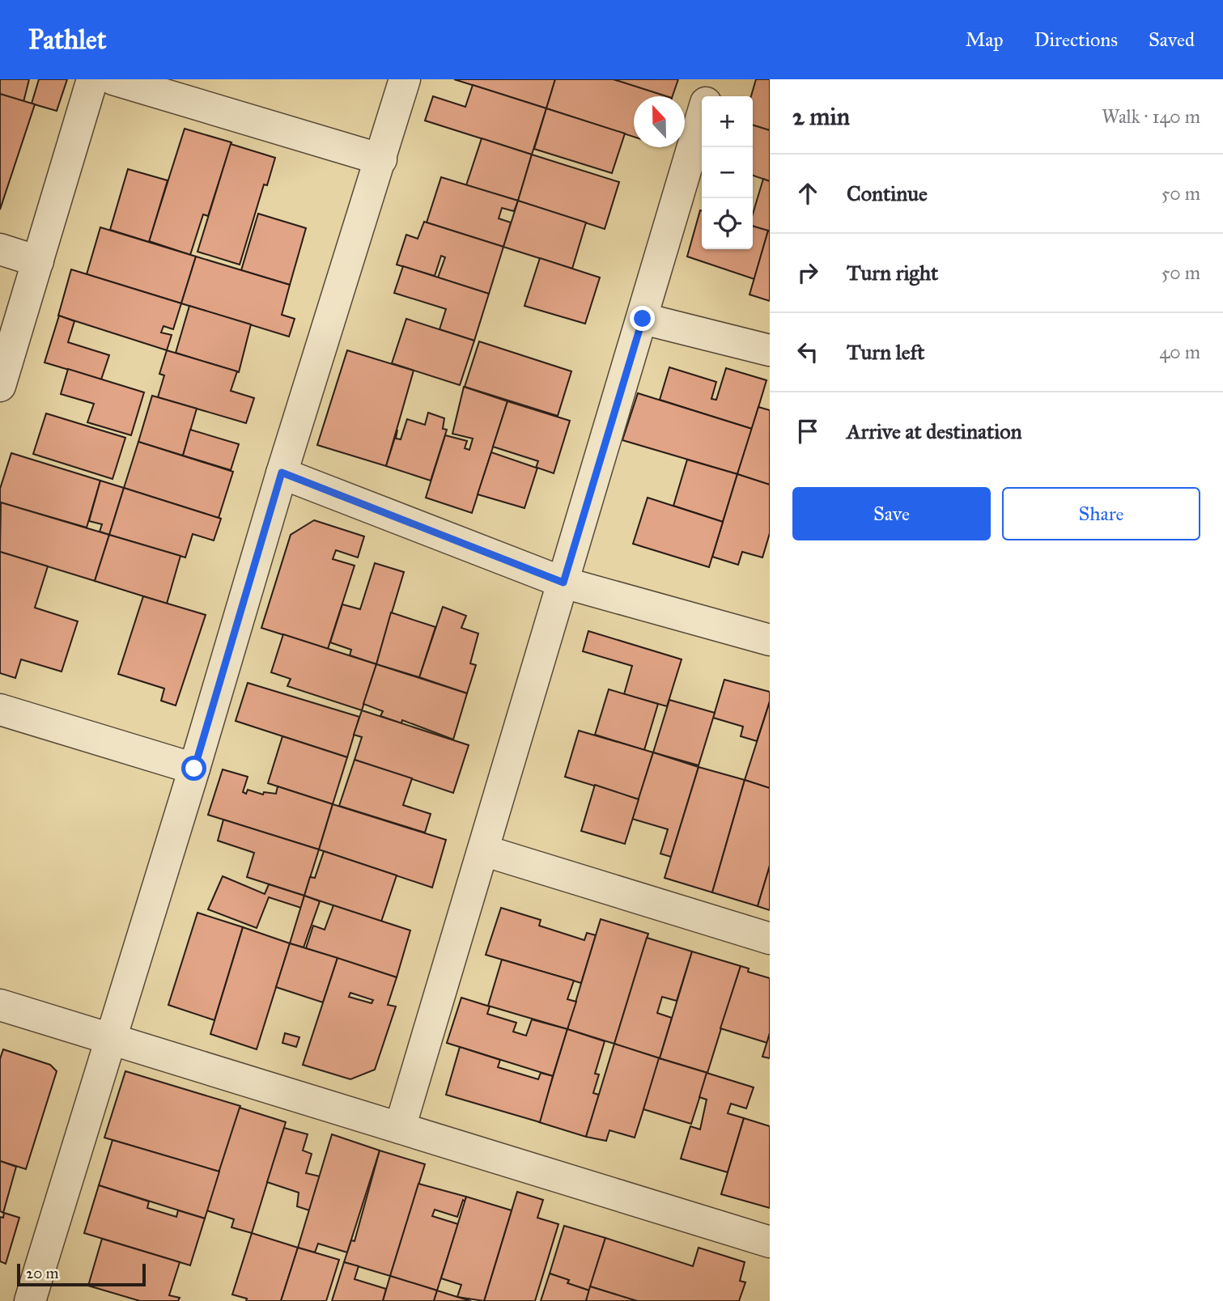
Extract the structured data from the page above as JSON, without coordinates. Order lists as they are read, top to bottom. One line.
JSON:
{"scale_bar":"20 m","north":"top","page":{"header":"Pathlet","nav":["Map","Directions","Saved"],"heading":["2 min","Walk · 140 m"],"map_buttons":["+","−"],"list":[["Continue","50 m"],["Turn right","50 m"],["Turn left","40 m"],"Arrive at destination"],"buttons":["Save","Share"],"scale":"20 m"}}
